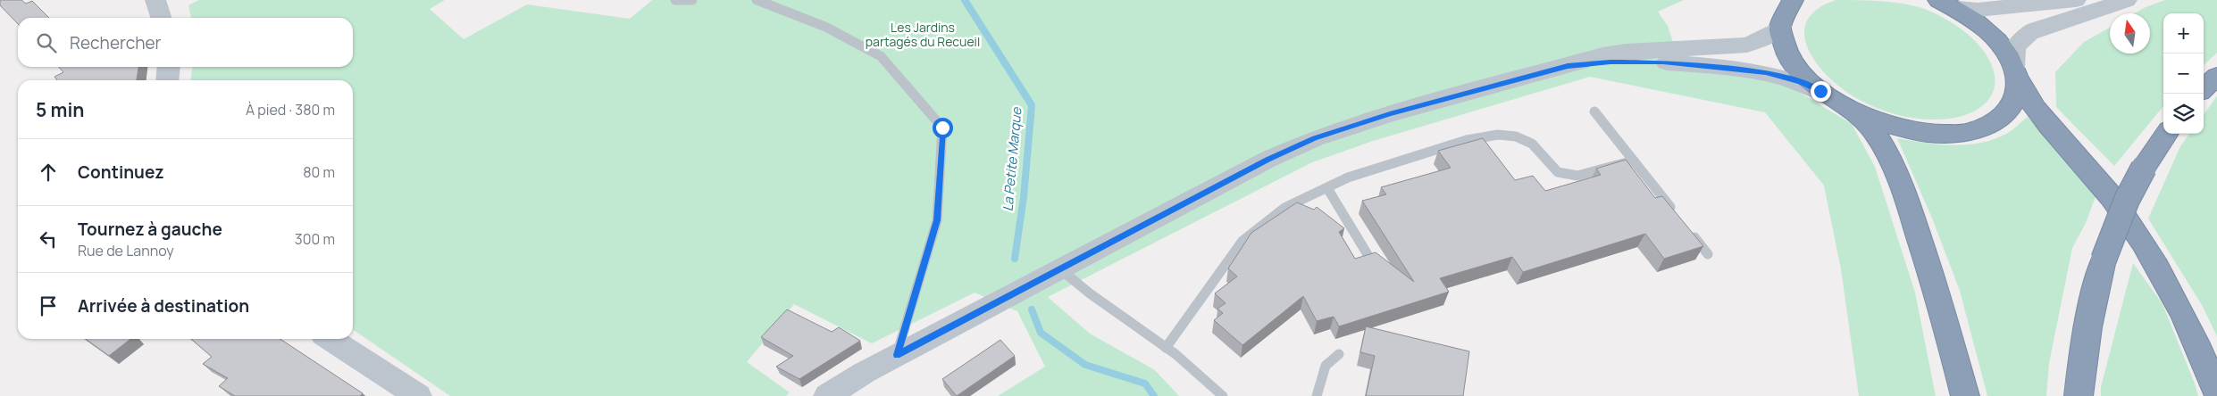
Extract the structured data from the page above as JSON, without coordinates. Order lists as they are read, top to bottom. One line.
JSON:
{"water":["La Petite Marque"],"parks":["Les Jardins partagés du Recueil"],"north":"top","page":{"map_buttons":["+","−"],"search":"Rechercher","heading":["5 min","À pied · 380 m"],"list":[["Continuez","80 m"],["Tournez à gauche","Rue de Lannoy","300 m"],"Arrivée à destination"]}}
